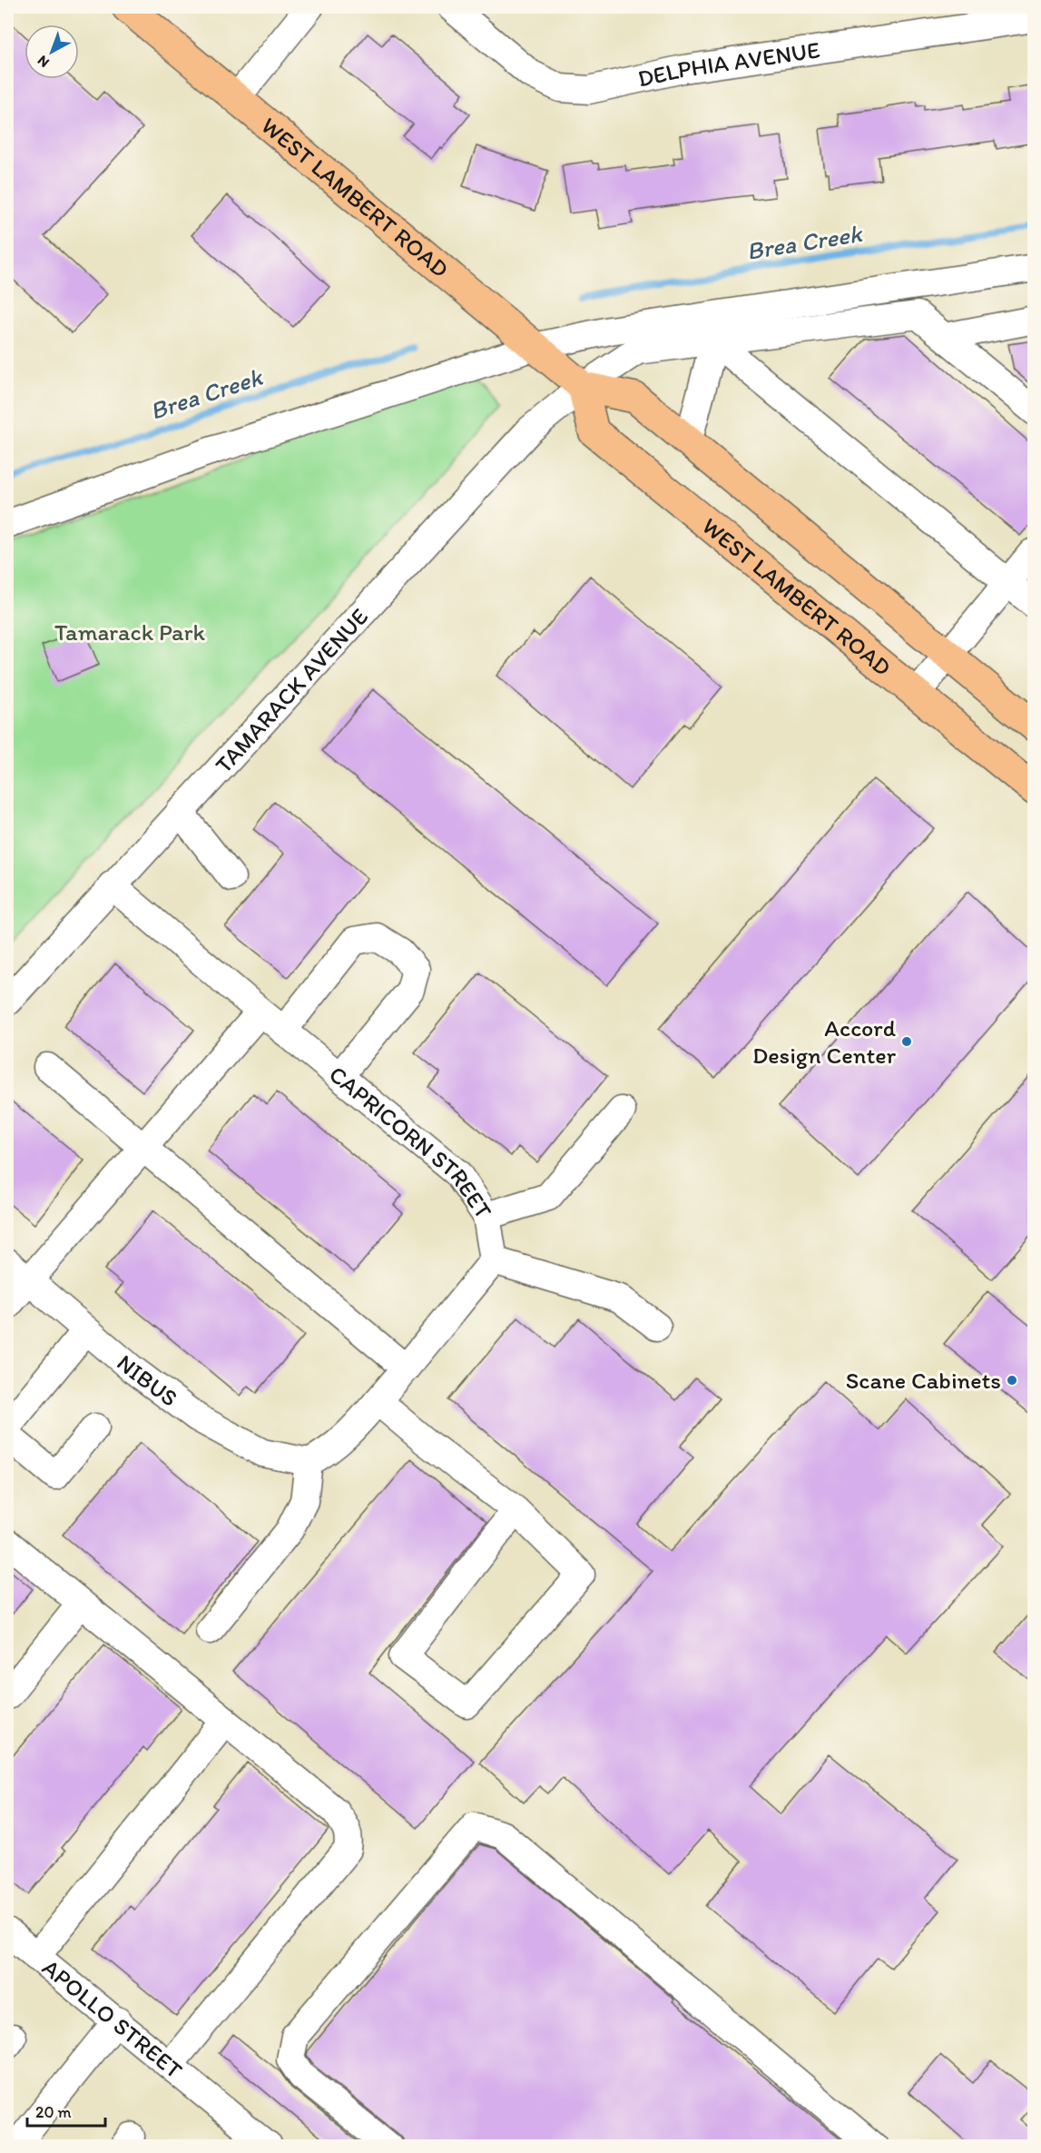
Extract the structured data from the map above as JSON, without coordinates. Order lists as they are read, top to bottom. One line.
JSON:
{"streets":{"main road":["WEST LAMBERT ROAD"],"street":["DELPHIA AVENUE","TAMARACK AVENUE","CAPRICORN STREET","NIBUS","APOLLO STREET"]},"crossings":[["WEST LAMBERT ROAD","TAMARACK AVENUE"],["TAMARACK AVENUE","CAPRICORN STREET"]],"water":["Brea Creek"],"parks":["Tamarack Park"],"places":["Accord Design Center","Scane Cabinets"],"scale_bar":"20 m","north":"bottom left"}
